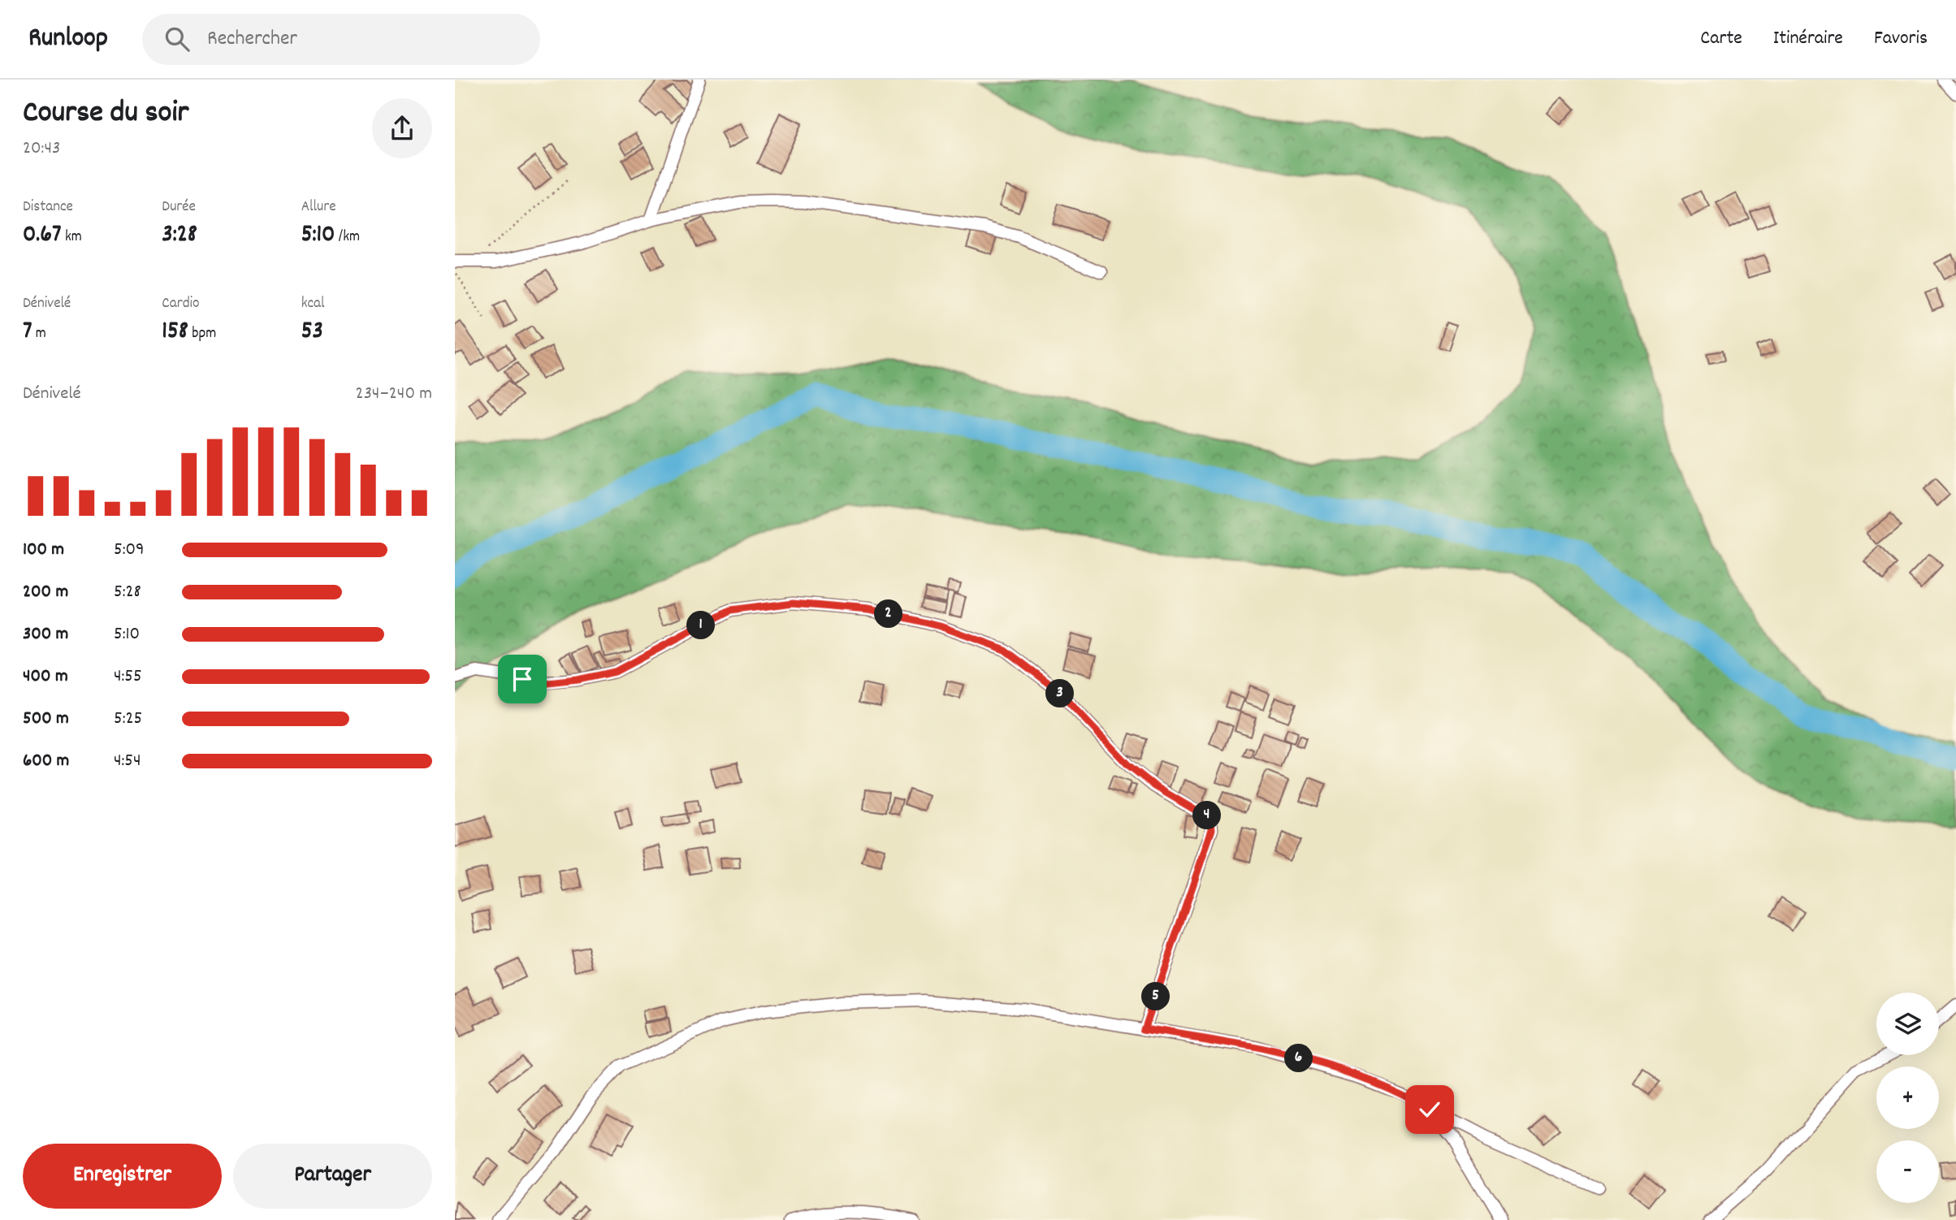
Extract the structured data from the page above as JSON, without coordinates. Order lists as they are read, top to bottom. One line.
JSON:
{"page":{"header":"Runloop","search":"Rechercher","nav":["Carte","Itinéraire","Favoris"],"heading":["Course du soir","20:43"],"stats":[["Distance","0.67 km"],["Durée","3:28"],["Allure","5:10 /km"],["Dénivelé","7 m"],["Cardio","158 bpm"],["kcal","53"]],"chart":["Dénivelé","234–240 m"],"list":[{"name":"100 m","note":"5:09"},{"name":"200 m","note":"5:28"},{"name":"300 m","note":"5:10"},{"name":"400 m","note":"4:55"},{"name":"500 m","note":"5:25"},{"name":"600 m","note":"4:54"}],"pins":["2","1","3","4","5","6"],"map_buttons":["+","−"],"buttons":["Enregistrer","Partager"]}}
